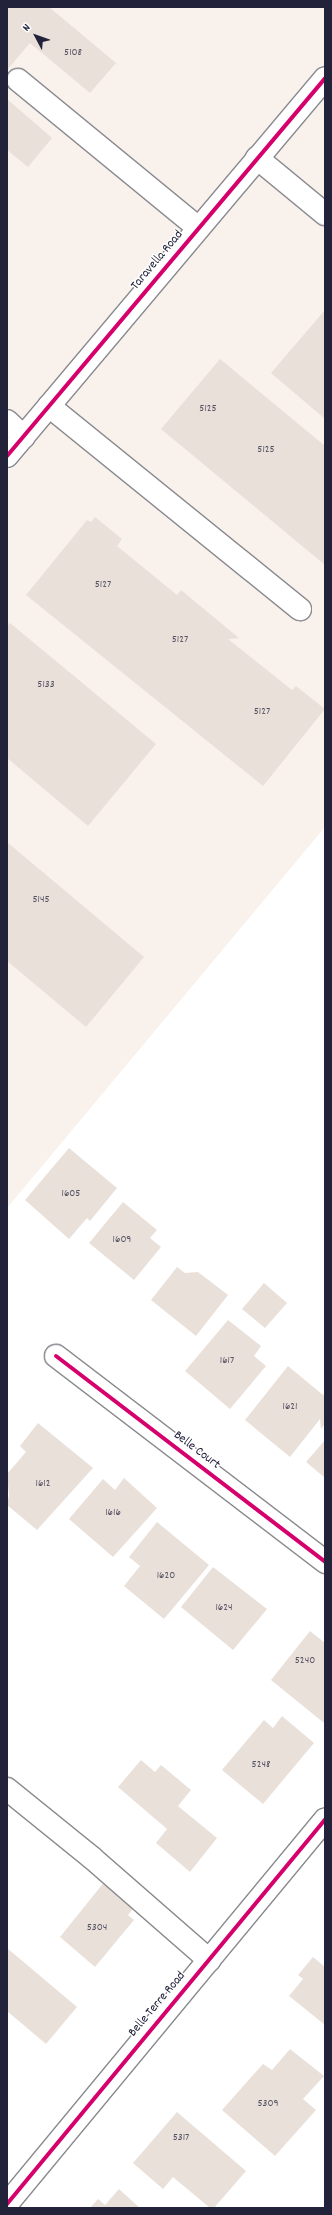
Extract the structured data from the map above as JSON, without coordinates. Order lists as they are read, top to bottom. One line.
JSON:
{"streets":{"street":["Taravella Road","Belle Court","Belle Terre Road"]},"house_numbers":["5108","5125","5125","5127","5127","5133","5127","5145","1605","1609","1617","1621","1612","1616","1620","1624","5240","5248","5304","5309","5317"],"north":"top left"}
